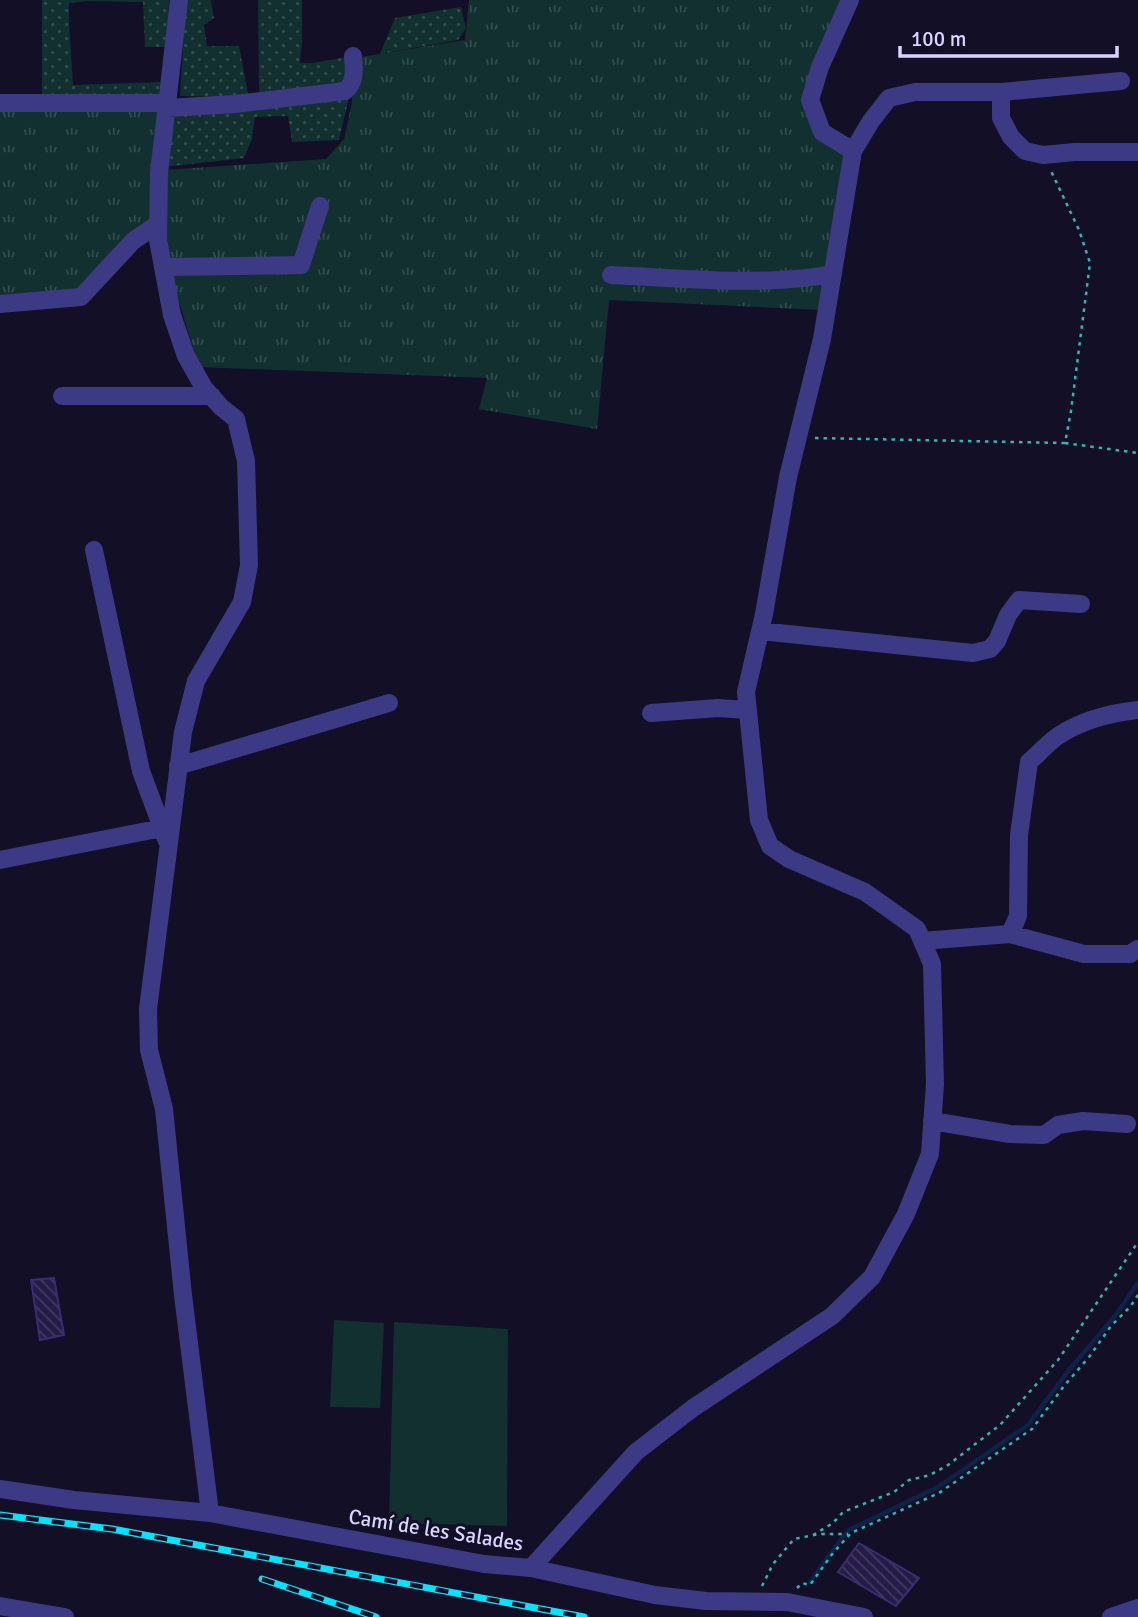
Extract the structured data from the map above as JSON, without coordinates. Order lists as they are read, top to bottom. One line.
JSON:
{"streets":{"street":["Camí de les Salades"]},"scale_bar":"100 m"}
